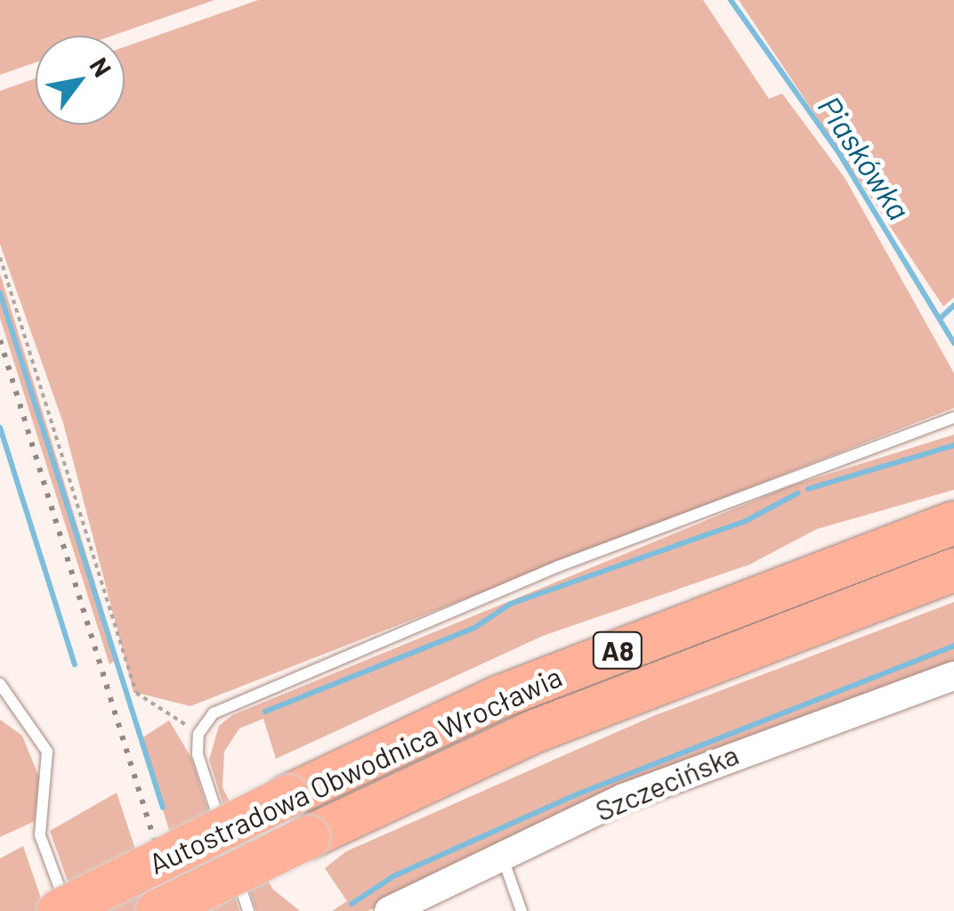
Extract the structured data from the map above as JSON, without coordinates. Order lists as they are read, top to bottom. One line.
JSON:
{"streets":{"highway":["A8","Autostradowa Obwodnica Wrocławia"],"street":["Szczecińska"]},"water":["Piaskówka"],"north":"top right"}
